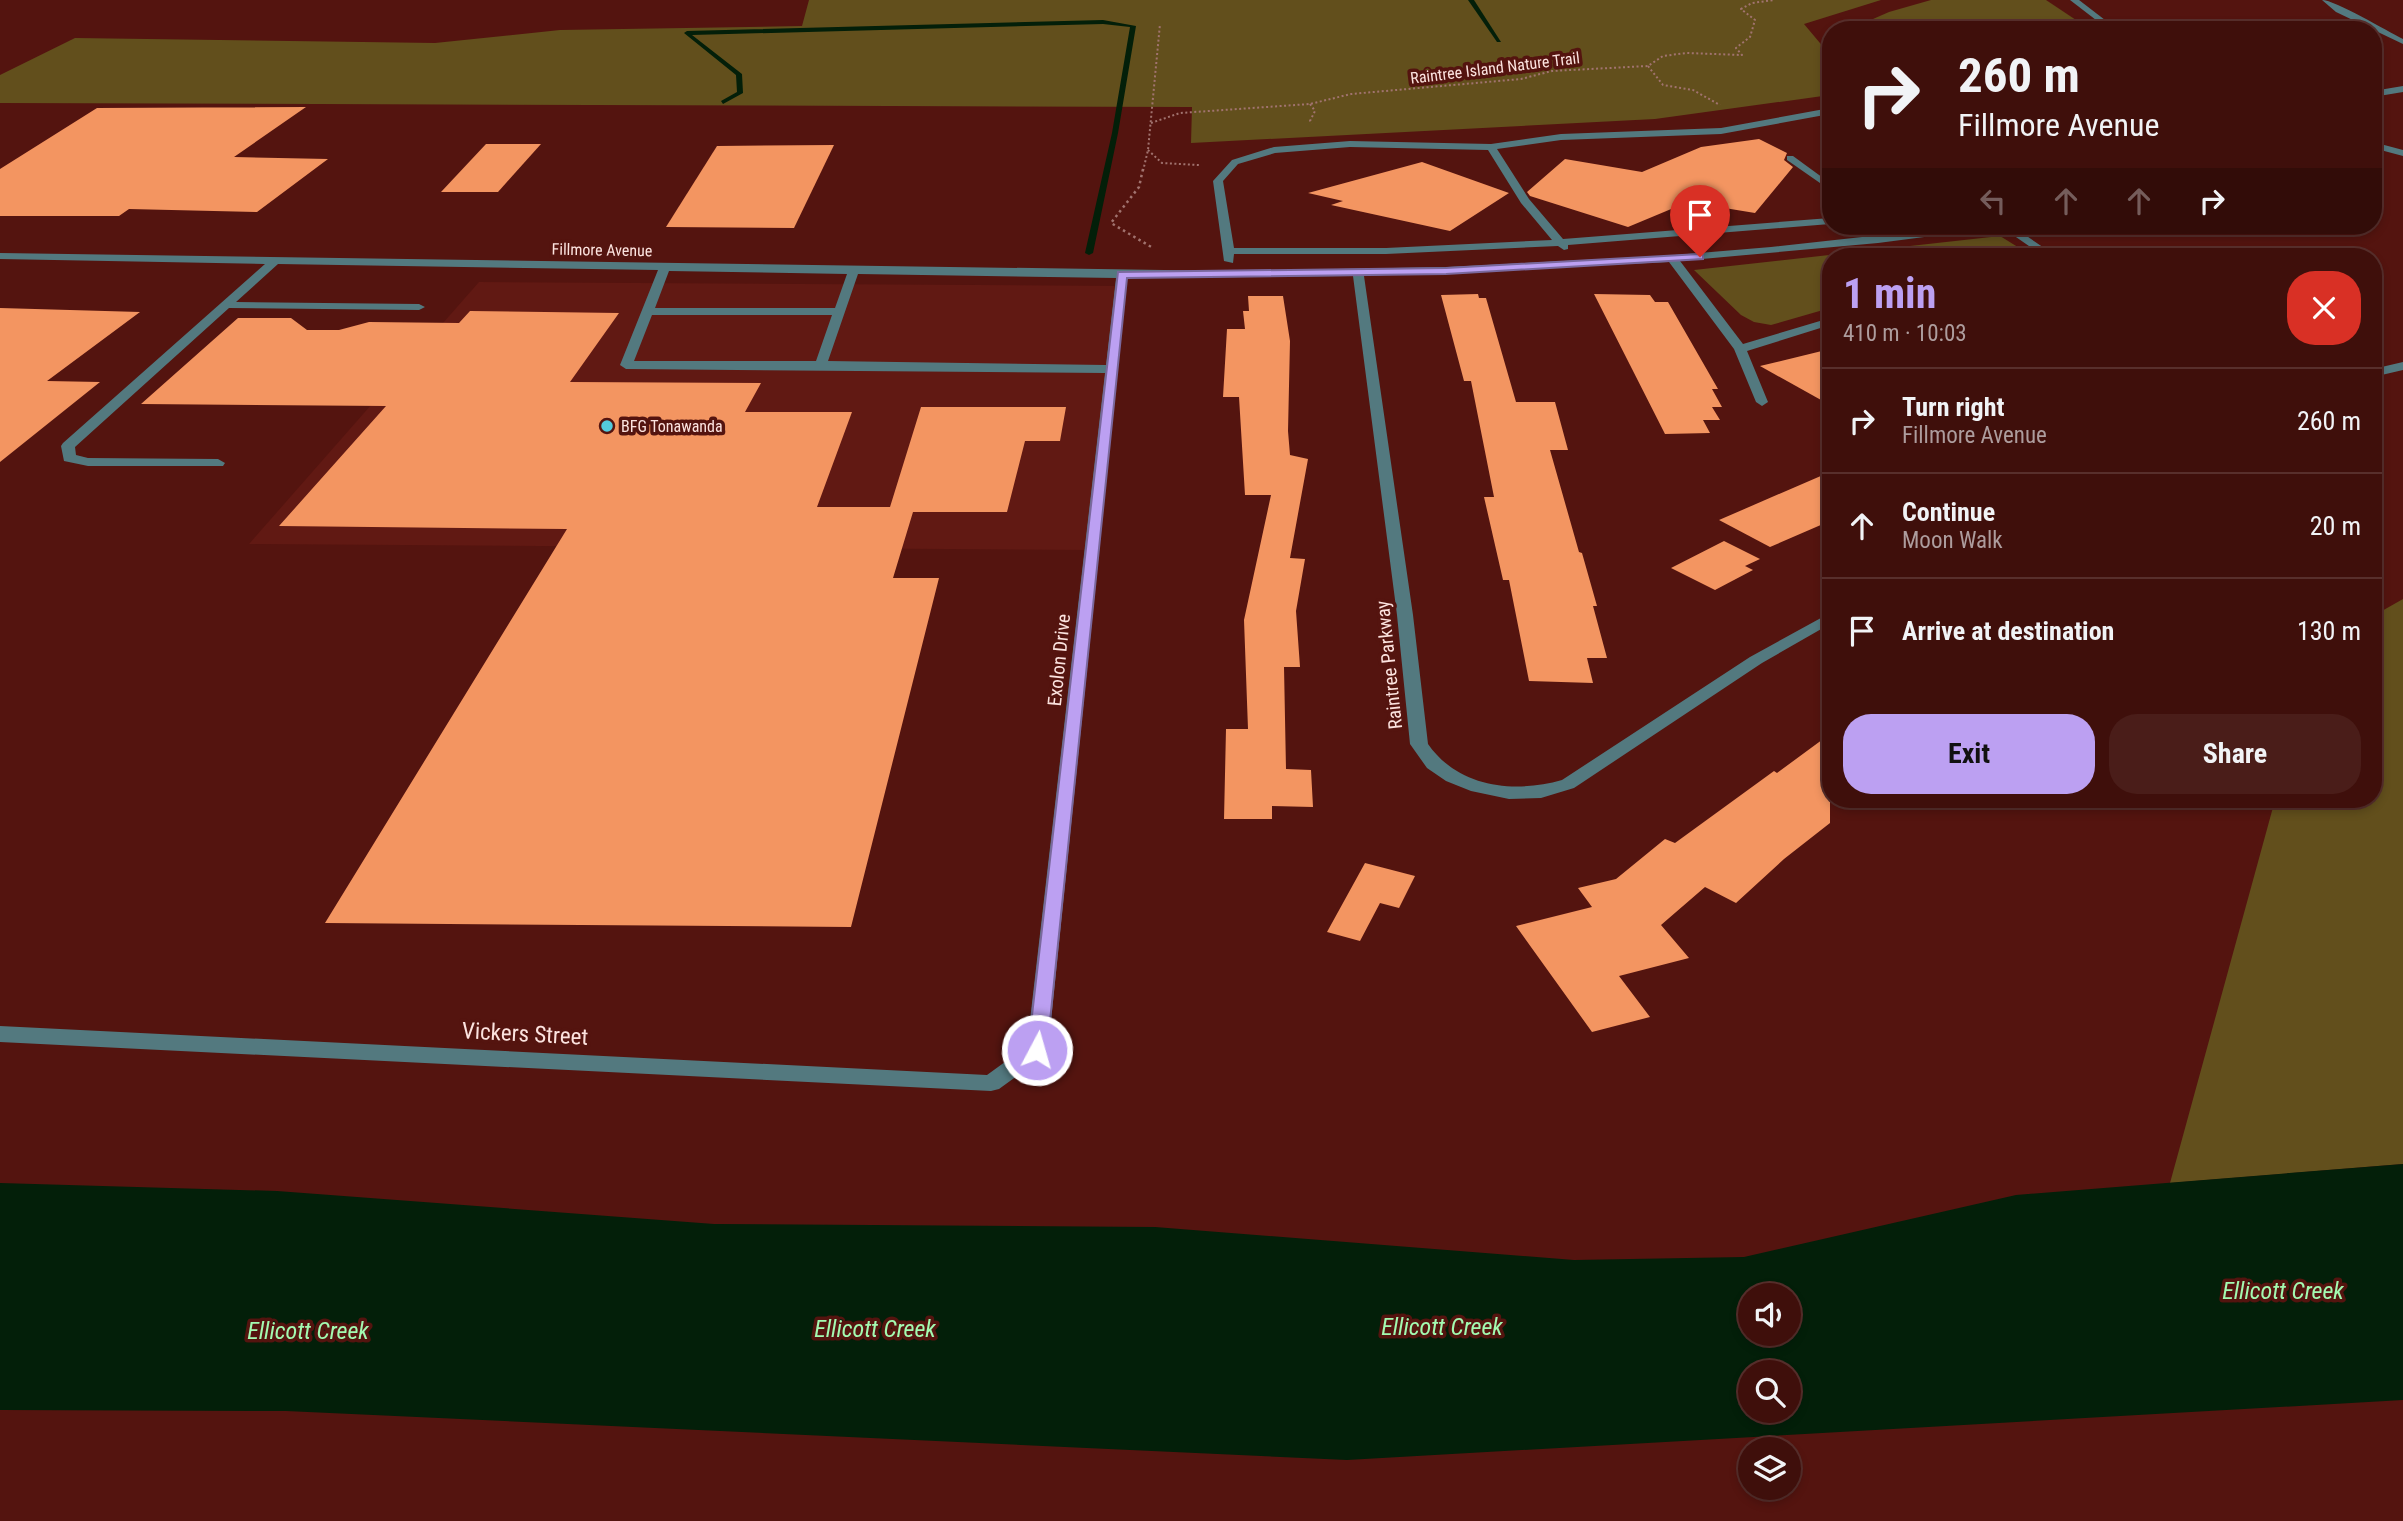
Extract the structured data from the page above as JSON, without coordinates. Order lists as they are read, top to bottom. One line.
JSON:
{"streets":{"street":["Fillmore Avenue","Exolon Drive","Raintree Parkway","Vickers Street"],"path":["Raintree Island Nature Trail"]},"crossings":[["Fillmore Avenue","Exolon Drive"],["Fillmore Avenue","Raintree Parkway"],["Exolon Drive","Vickers Street"]],"water":["Ellicott Creek"],"places":["BFG Tonawanda"],"page":{"turn":["260 m","Fillmore Avenue"],"heading":["1 min","410 m · 10:03"],"list":[{"name":"Turn right","note":"Fillmore Avenue","value":"260 m"},{"name":"Continue","note":"Moon Walk","value":"20 m"},{"name":"Arrive at destination","value":"130 m"}],"buttons":["Exit","Share"]}}
